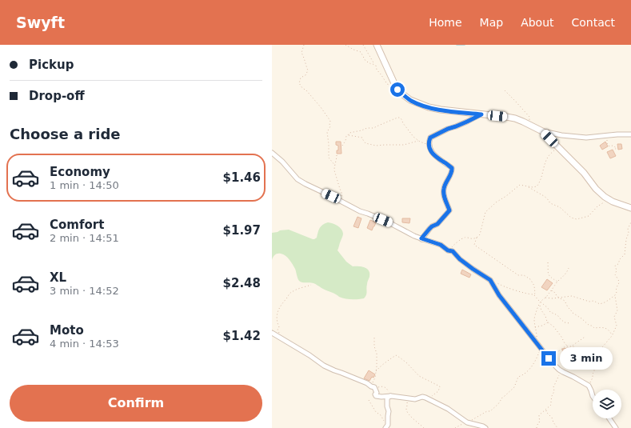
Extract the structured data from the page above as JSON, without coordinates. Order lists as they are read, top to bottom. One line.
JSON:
{"page":{"header":"Swyft","nav":["Home","Map","About","Contact"],"banner":["Pickup","Drop-off"],"heading":"Choose a ride","list":[{"name":"Economy","note":"1 min · 14:50","value":"$1.46"},{"name":"Comfort","note":"2 min · 14:51","value":"$1.97"},{"name":"XL","note":"3 min · 14:52","value":"$2.48"},{"name":"Moto","note":"4 min · 14:53","value":"$1.42"}],"bubble":"3 min","buttons":"Confirm"}}
